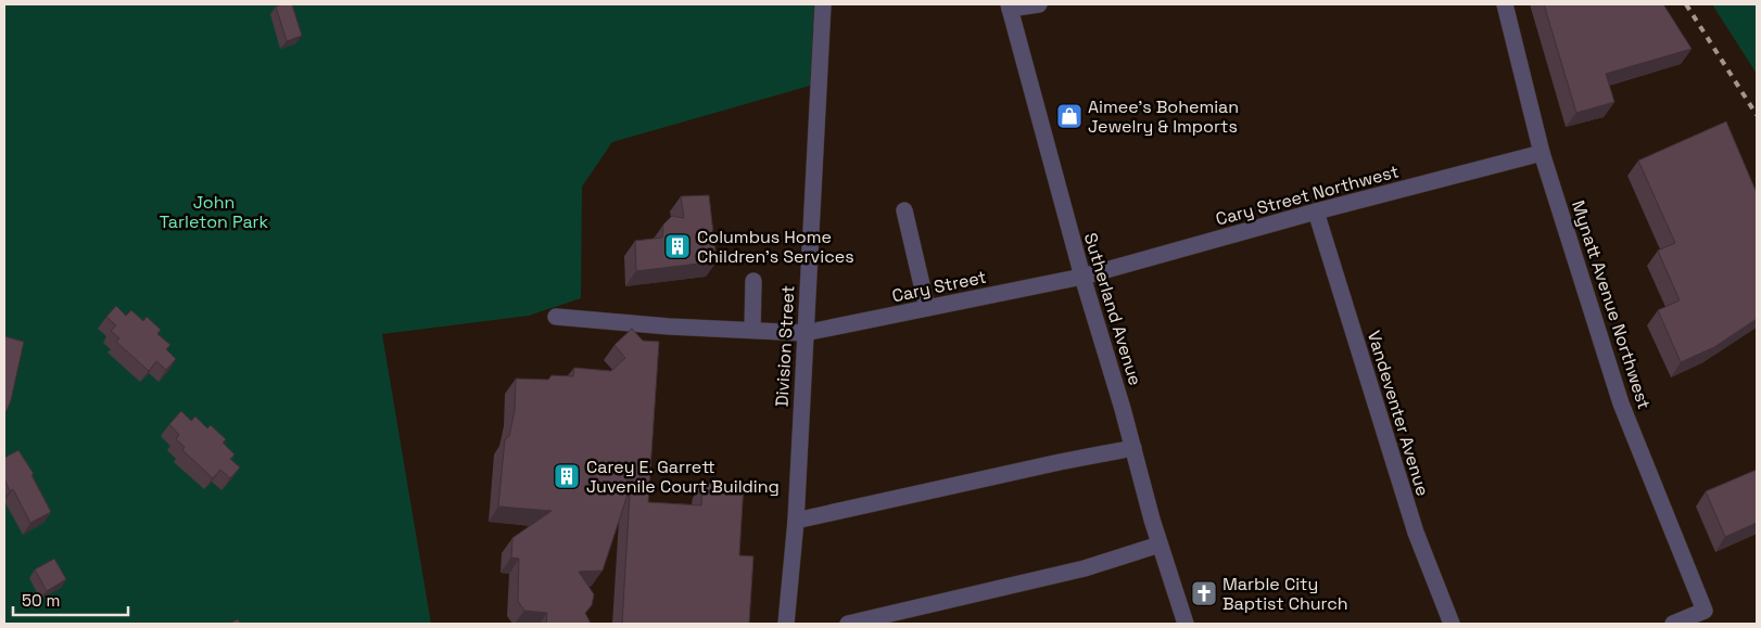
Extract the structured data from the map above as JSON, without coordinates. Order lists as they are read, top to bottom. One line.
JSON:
{"streets":{"street":["Cary Street Northwest","Cary Street","Mynatt Avenue Northwest","Sutherland Avenue","Division Street","Vandeventer Avenue"]},"crossings":[["Cary Street Northwest","Cary Street"],["Cary Street Northwest","Mynatt Avenue Northwest"],["Cary Street Northwest","Sutherland Avenue"],["Cary Street Northwest","Vandeventer Avenue"],["Cary Street","Sutherland Avenue"],["Cary Street","Division Street"]],"parks":["John Tarleton Park"],"places":{"shop":["Aimee’s Bohemian Jewelry & Imports"],"building":["Columbus Home Children's Services","Carey E. Garrett Juvenile Court Building"],"church":["Marble City Baptist Church"]},"scale_bar":"50 m"}
